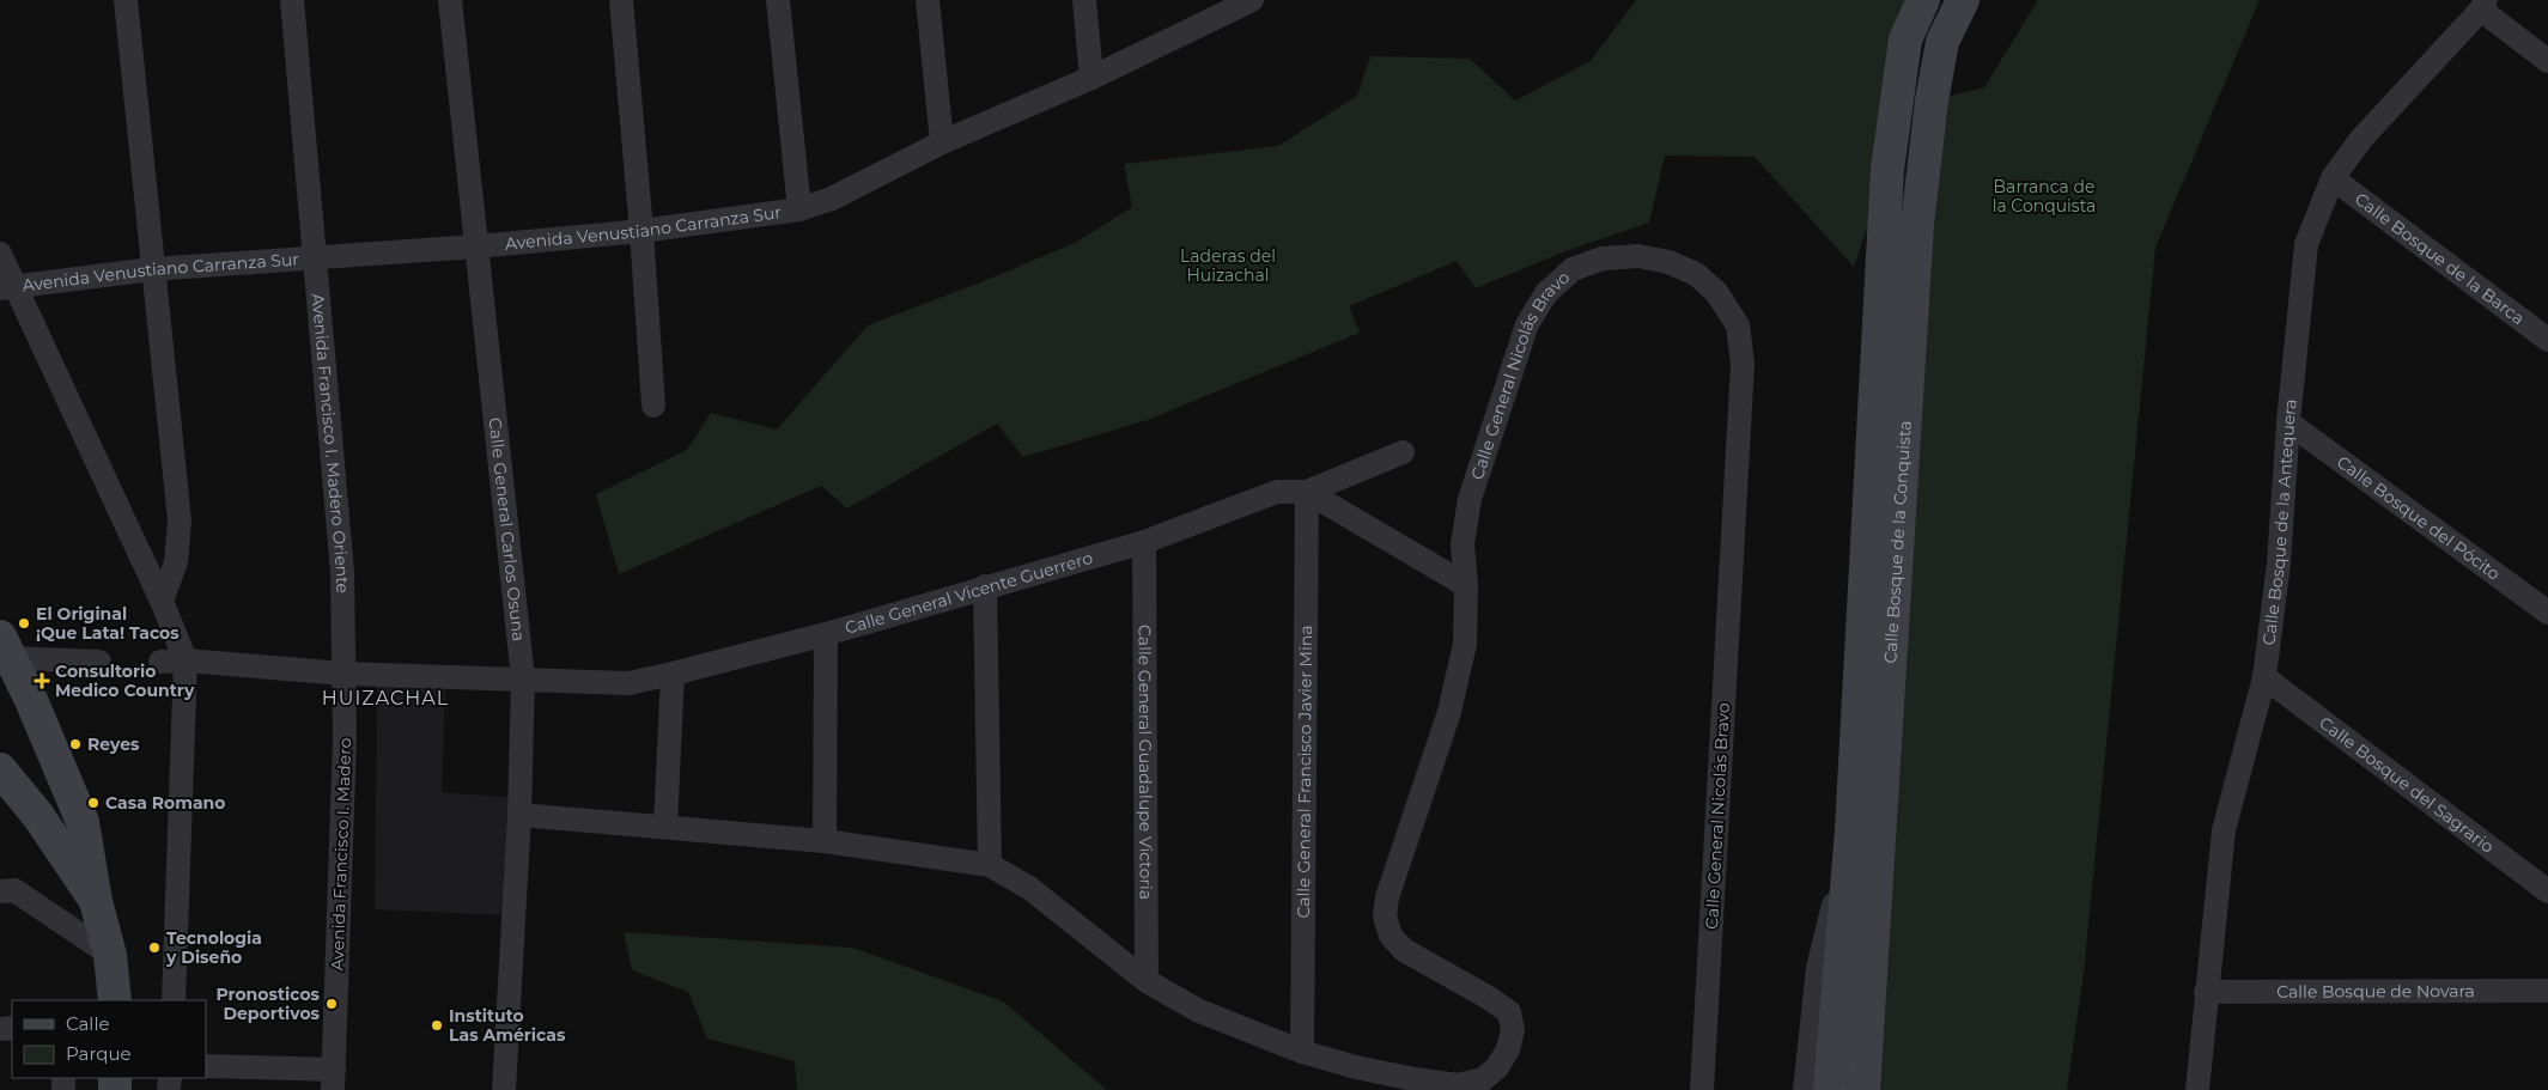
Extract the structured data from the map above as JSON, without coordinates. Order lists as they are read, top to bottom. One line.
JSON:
{"streets":{"main road":["Calle Bosque de la Conquista"],"street":["Avenida Venustiano Carranza Sur","Calle Bosque de la Barca","Calle General Nicolás Bravo","Avenida Francisco I. Madero Oriente","Calle Bosque del Pócito","Calle Bosque de la Antequera","Calle General Carlos Osuna","Calle General Vicente Guerrero","Calle General Guadalupe Victoria","Calle General Francisco Javier Mina","Calle Bosque del Sagrario","Avenida Francisco I. Madero","Calle Bosque de Novara"]},"crossings":[["Avenida Venustiano Carranza Sur","Avenida Francisco I. Madero Oriente"],["Avenida Venustiano Carranza Sur","Calle General Carlos Osuna"],["Calle Bosque de la Barca","Calle Bosque de la Antequera"],["Calle General Nicolás Bravo","Calle General Francisco Javier Mina"],["Avenida Francisco I. Madero Oriente","Calle General Vicente Guerrero"],["Avenida Francisco I. Madero Oriente","Avenida Francisco I. Madero"],["Calle Bosque del Pócito","Calle Bosque de la Antequera"],["Calle Bosque de la Antequera","Calle Bosque del Sagrario"],["Calle Bosque de la Antequera","Calle Bosque de Novara"],["Calle General Carlos Osuna","Calle General Vicente Guerrero"],["Calle General Vicente Guerrero","Calle General Guadalupe Victoria"],["Calle General Vicente Guerrero","Calle General Francisco Javier Mina"],["Calle General Vicente Guerrero","Avenida Francisco I. Madero"]],"districts":["HUIZACHAL"],"parks":["Barranca de la Conquista","Laderas del Huizachal"],"places":{"other":["El Original ¡Que Lata! Tacos","Reyes","Casa Romano","Tecnologia y Diseño","Pronosticos Deportivos","Instituto Las Américas"],"health":["Consultorio Medico Country"]},"legend":["Calle","Parque"]}
